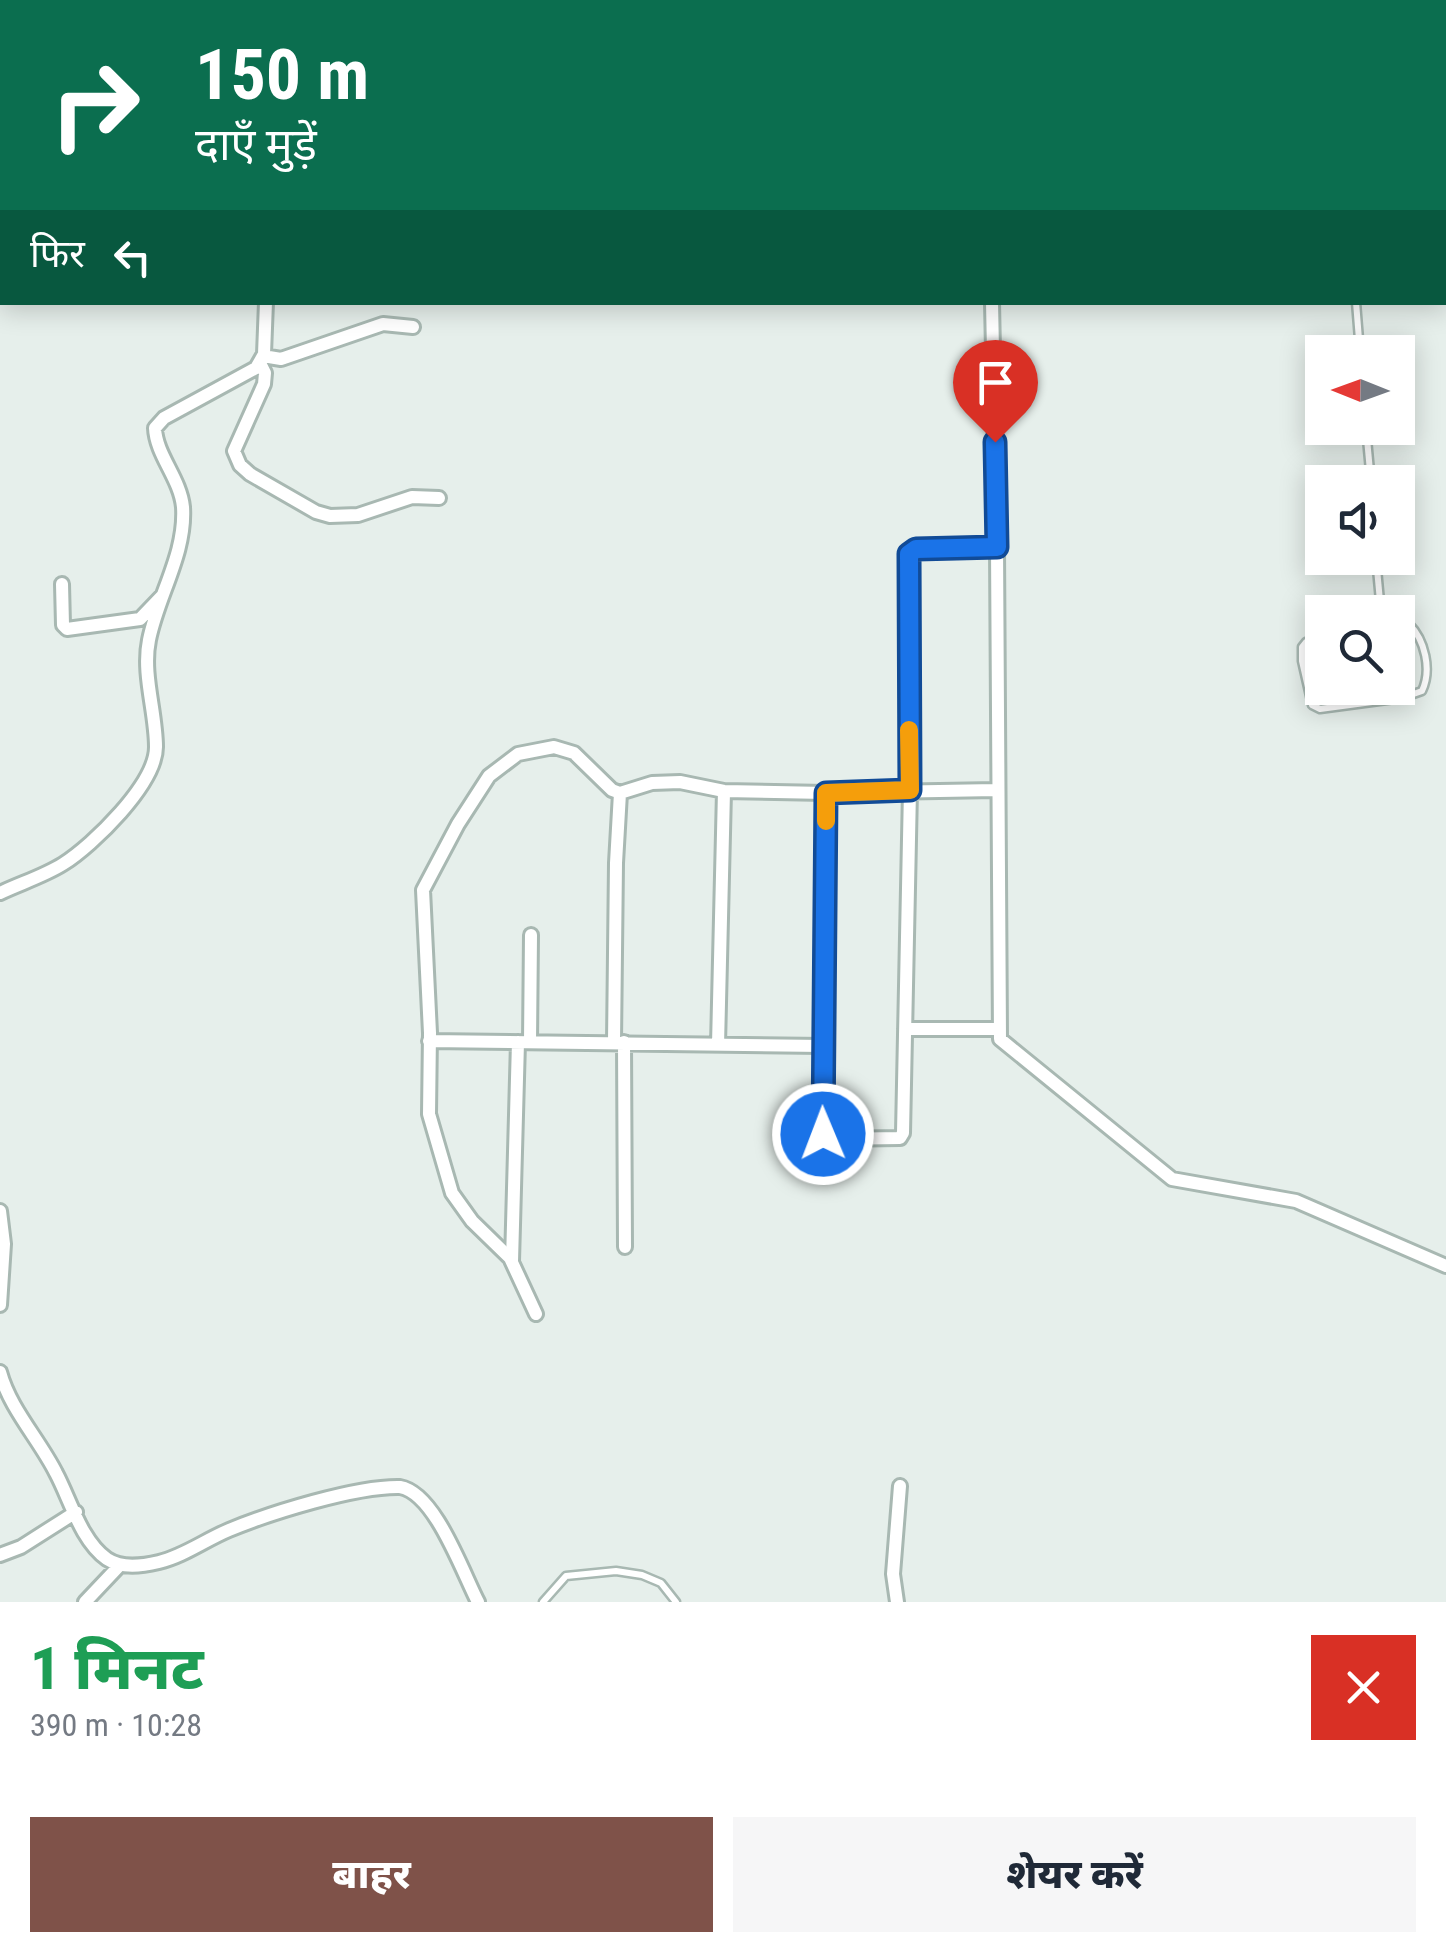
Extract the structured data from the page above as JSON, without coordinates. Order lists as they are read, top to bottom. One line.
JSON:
{"north":"left","page":{"turn":["150 m","दाएँ मुड़ें"],"then":"फिर","heading":["1 मिनट","390 m · 10:28"],"buttons":["बाहर","शेयर करें"]}}
